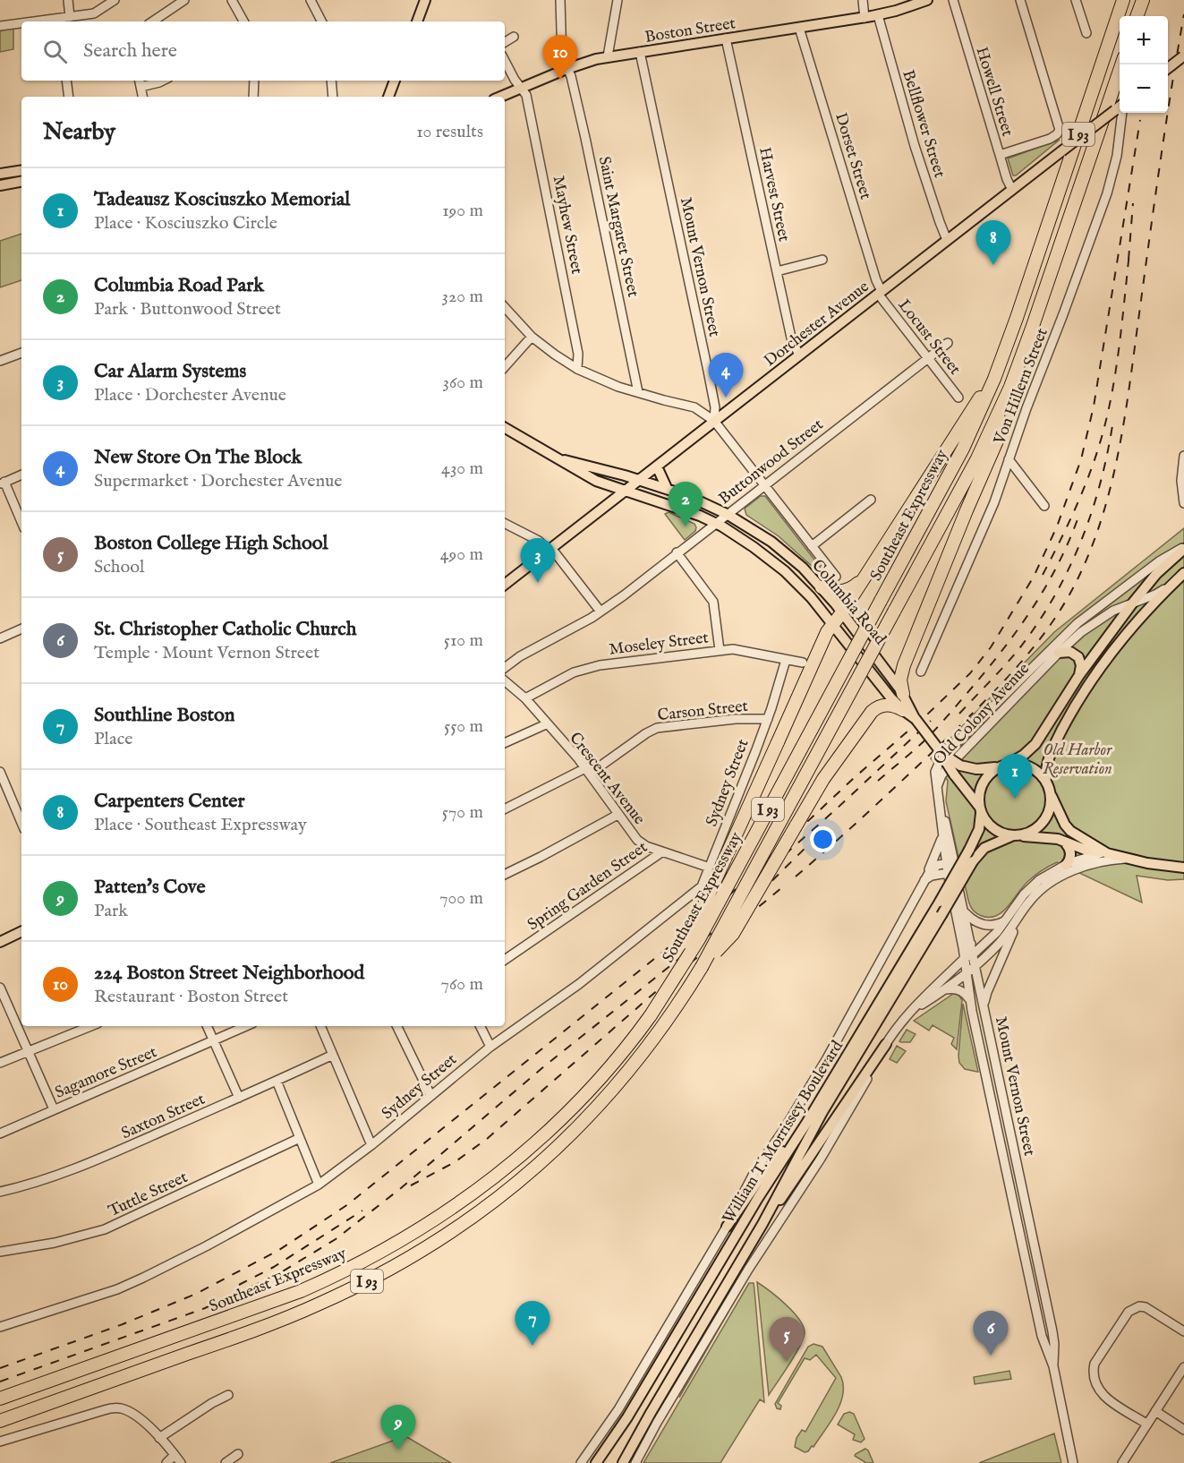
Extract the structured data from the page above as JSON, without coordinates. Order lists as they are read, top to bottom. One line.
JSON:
{"streets":{"highway":["I 93","Southeast Expressway"],"main road":["Boston Street","Dorchester Avenue","Columbia Road","William T. Morrissey Boulevard"],"street":["Howell Street","Bellflower Street","Dorset Street","Harvest Street","Mayhew Street","Saint Margaret Street","Mount Vernon Street","Locust Street","Von Hillern Street","Buttonwood Street","Moseley Street","Carson Street","Old Colony Avenue","Crescent Avenue","Sydney Street","Spring Garden Street","Sagamore Street","Saxton Street","Tuttle Street"]},"crossings":[["Boston Street","Bellflower Street"],["Boston Street","Dorset Street"],["Boston Street","Harvest Street"],["Boston Street","Mayhew Street"],["Boston Street","Saint Margaret Street"],["Boston Street","Mount Vernon Street"],["Howell Street","Dorchester Avenue"],["Bellflower Street","Dorchester Avenue"],["Dorset Street","Dorchester Avenue"],["Dorset Street","Locust Street"],["Harvest Street","Dorchester Avenue"],["Mount Vernon Street","Dorchester Avenue"],["Mount Vernon Street","Old Colony Avenue"],["Mount Vernon Street","William T. Morrissey Boulevard"],["Dorchester Avenue","Locust Street"],["Dorchester Avenue","Columbia Road"],["Locust Street","Buttonwood Street"],["Buttonwood Street","Columbia Road"],["Columbia Road","Old Colony Avenue"],["Columbia Road","William T. Morrissey Boulevard"],["Moseley Street","Crescent Avenue"],["Moseley Street","Sydney Street"],["Carson Street","Crescent Avenue"],["Carson Street","Sydney Street"],["Crescent Avenue","Sydney Street"],["Crescent Avenue","Spring Garden Street"]],"parks":["Old Harbor Reservation"],"page":{"map_buttons":["+","−"],"search":"Search here","pins":["10","8","4","2","3","1","7","6","5","9"],"heading":["Nearby","10 results"],"list":[{"mark":"1","name":"Tadeausz Kosciuszko Memorial","note":"Place · Kosciuszko Circle","value":"190 m"},{"mark":"2","name":"Columbia Road Park","note":"Park · Buttonwood Street","value":"320 m"},{"mark":"3","name":"Car Alarm Systems","note":"Place · Dorchester Avenue","value":"360 m"},{"mark":"4","name":"New Store On The Block","note":"Supermarket · Dorchester Avenue","value":"430 m"},{"mark":"5","name":"Boston College High School","note":"School","value":"490 m"},{"mark":"6","name":"St. Christopher Catholic Church","note":"Temple · Mount Vernon Street","value":"510 m"},{"mark":"7","name":"Southline Boston","note":"Place","value":"550 m"},{"mark":"8","name":"Carpenters Center","note":"Place · Southeast Expressway","value":"570 m"},{"mark":"9","name":"Patten's Cove","note":"Park","value":"700 m"},{"mark":"10","name":"224 Boston Street Neighborhood","note":"Restaurant · Boston Street","value":"760 m"}]}}
